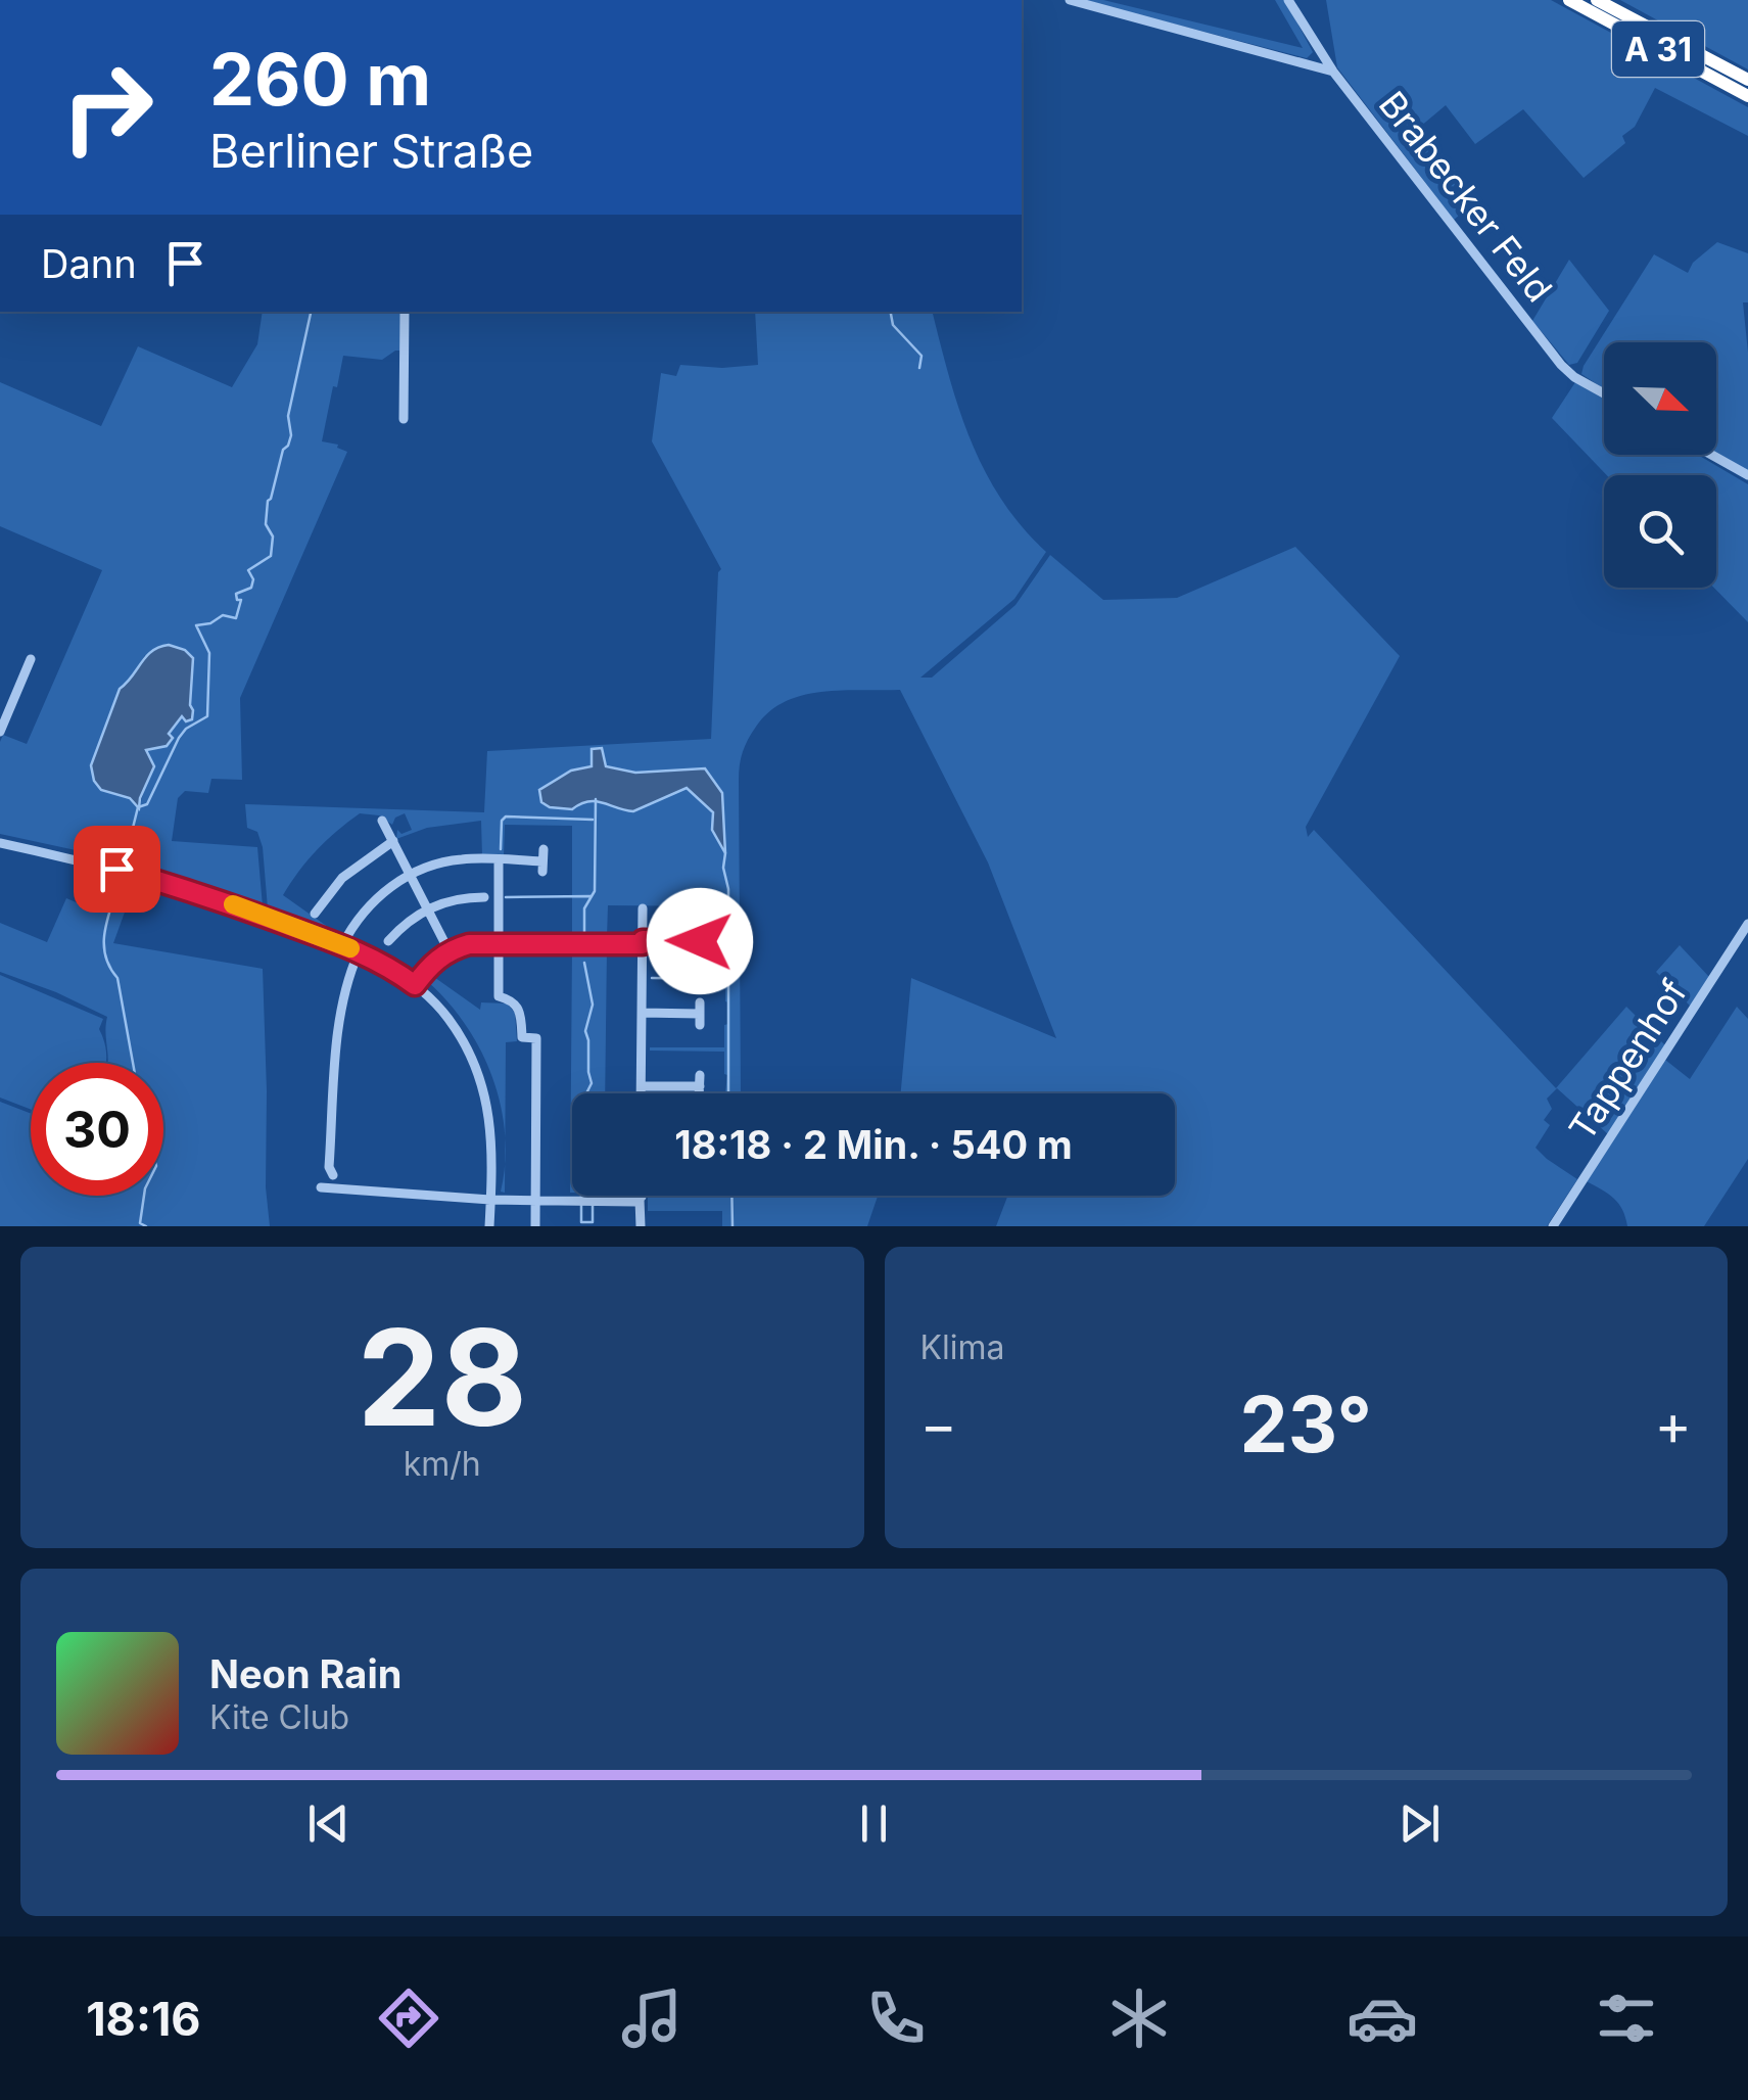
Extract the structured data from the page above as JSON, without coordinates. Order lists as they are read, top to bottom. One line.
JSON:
{"streets":{"highway":["A 31"],"street":["Brabecker Feld","Tappenhof"]},"north":"bottom right","page":{"turn":["260 m","Berliner Straße"],"then":"Dann","limit":"30","trip":"18:18 · 2 Min. · 540 m","tile":[["28","km/h"],"Klima"],"heat":["−","23°","+"],"song":["Neon Rain","Kite Club"],"tabs":"18:16"}}
